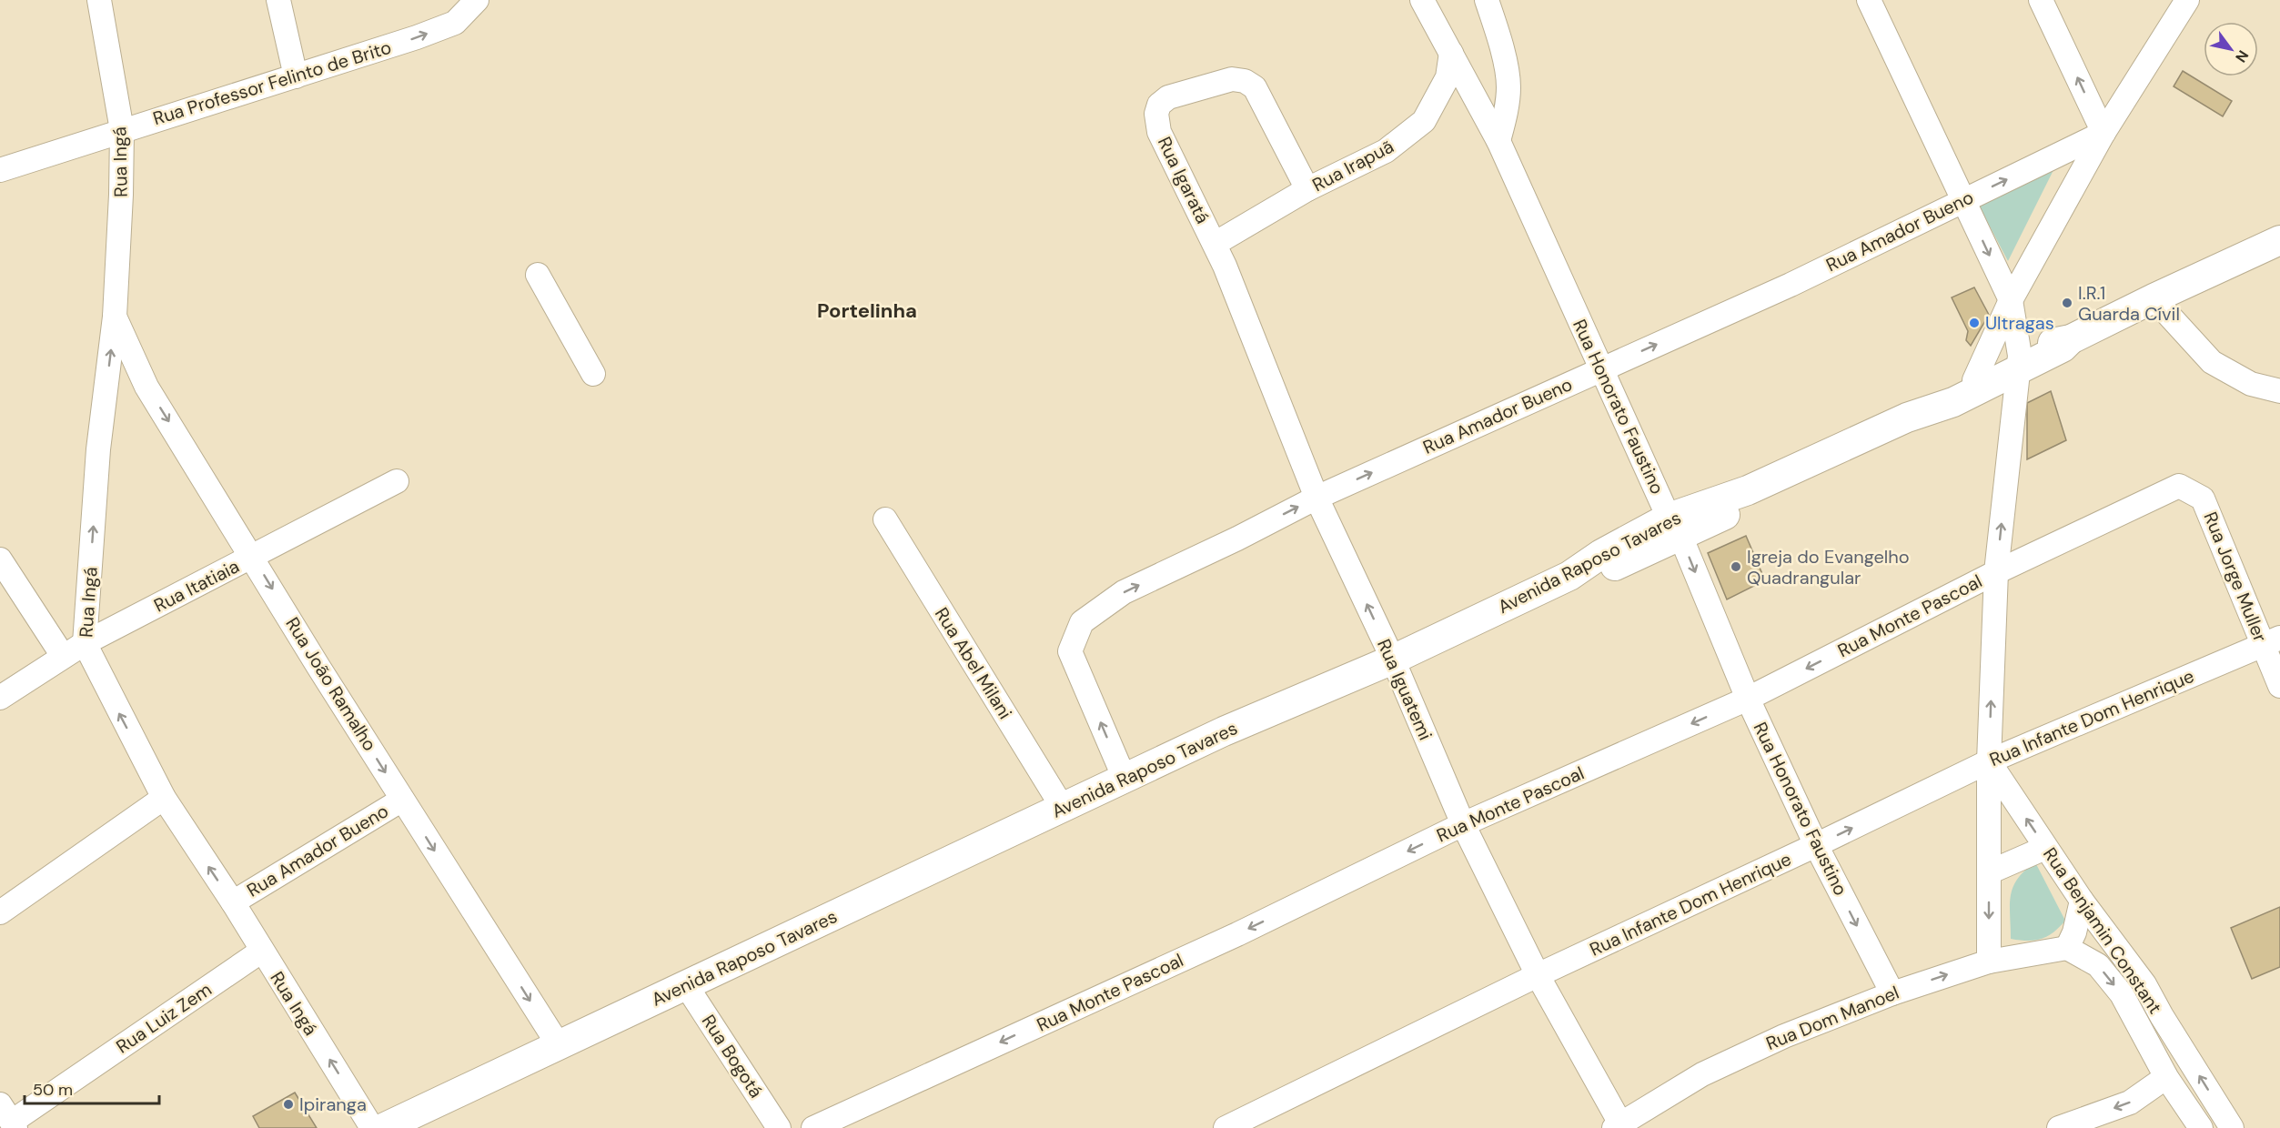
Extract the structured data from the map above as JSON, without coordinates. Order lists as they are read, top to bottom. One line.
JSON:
{"streets":{"main road":["Avenida Raposo Tavares"],"street":["Rua Professor Felinto de Brito","Rua Ingá","Rua Irapuã","Rua Igaratá","Rua Amador Bueno","Rua Honorato Faustino","Rua Jorge Muller","Rua Itatiaia","Rua Monte Pascoal","Rua Abel Milani","Rua João Ramalho","Rua Iguatemi","Rua Infante Dom Henrique","Rua Benjamin Constant","Rua Luiz Zem","Rua Dom Manoel","Rua Bogotá"]},"crossings":[["Rua Professor Felinto de Brito","Rua Ingá"],["Rua Ingá","Rua Amador Bueno"],["Rua Ingá","Rua Itatiaia"],["Rua Ingá","Rua João Ramalho"],["Rua Ingá","Rua Luiz Zem"],["Rua Irapuã","Rua Igaratá"],["Rua Irapuã","Rua Honorato Faustino"],["Rua Irapuã","Rua Iguatemi"],["Rua Igaratá","Rua Iguatemi"],["Rua Amador Bueno","Rua Honorato Faustino"],["Rua Amador Bueno","Avenida Raposo Tavares"],["Rua Amador Bueno","Rua João Ramalho"],["Rua Amador Bueno","Rua Iguatemi"],["Rua Honorato Faustino","Avenida Raposo Tavares"],["Rua Honorato Faustino","Rua Monte Pascoal"],["Rua Honorato Faustino","Rua Infante Dom Henrique"],["Rua Honorato Faustino","Rua Dom Manoel"],["Avenida Raposo Tavares","Rua Abel Milani"],["Avenida Raposo Tavares","Rua João Ramalho"],["Avenida Raposo Tavares","Rua Iguatemi"],["Avenida Raposo Tavares","Rua Bogotá"],["Rua Jorge Muller","Rua Monte Pascoal"],["Rua Jorge Muller","Rua Infante Dom Henrique"],["Rua Itatiaia","Rua João Ramalho"],["Rua Monte Pascoal","Rua Iguatemi"],["Rua Iguatemi","Rua Infante Dom Henrique"],["Rua Iguatemi","Rua Dom Manoel"],["Rua Infante Dom Henrique","Rua Benjamin Constant"],["Rua Benjamin Constant","Rua Dom Manoel"]],"one_way":["Rua Professor Felinto de Brito","Rua Ingá","Rua Amador Bueno","Rua Monte Pascoal","Rua João Ramalho"],"districts":["Portelinha"],"places":["I.R.1 Guarda Cívil","Ultragas","Igreja do Evangelho Quadrangular","Ipiranga"],"scale_bar":"50 m","north":"bottom right"}
